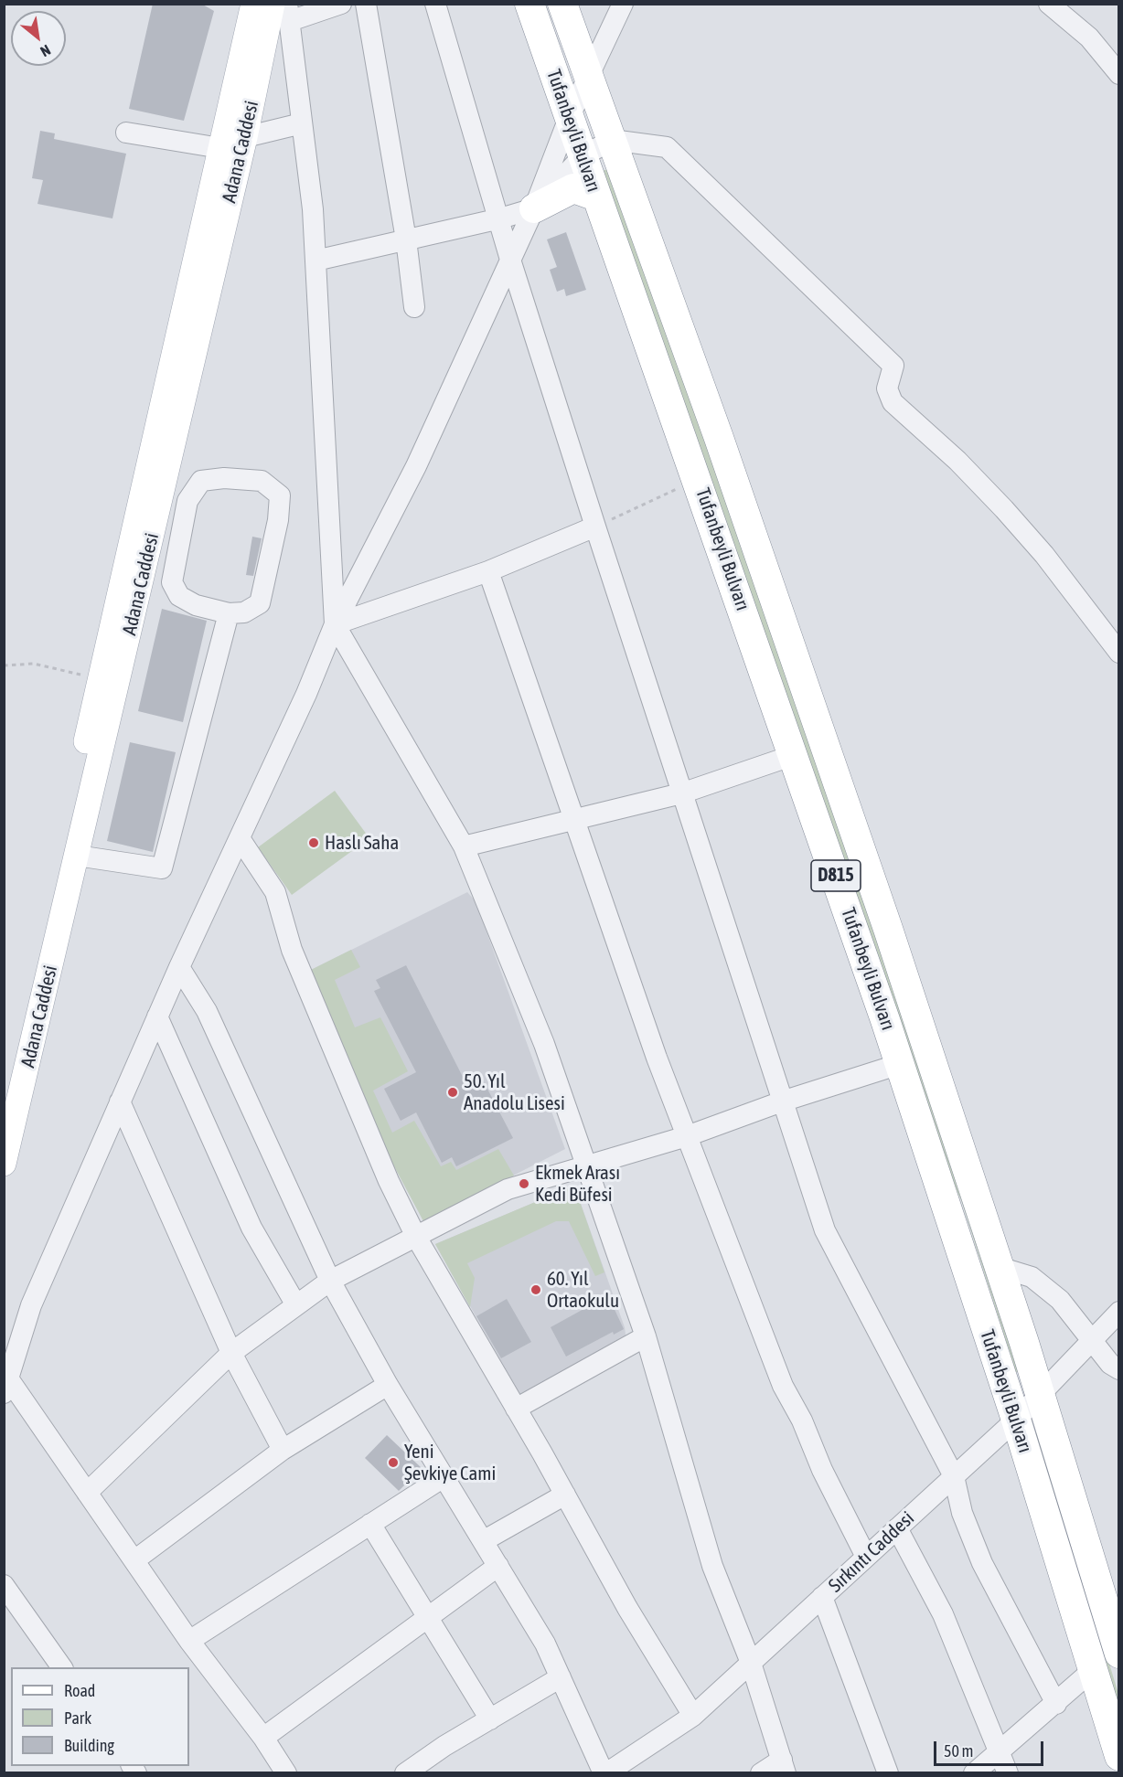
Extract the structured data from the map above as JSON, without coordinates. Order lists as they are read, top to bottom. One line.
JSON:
{"streets":{"highway":["Tufanbeyli Bulvarı","D815"],"main road":["Adana Caddesi"],"street":["Sırkıntı Caddesi"]},"crossings":[["Tufanbeyli Bulvarı","Sırkıntı Caddesi"]],"places":["Haslı Saha","50. Yıl Anadolu Lisesi","Ekmek Arası Kedi Büfesi","60. Yıl Ortaokulu","Yeni Şevkiye Cami"],"legend":["Road","Park","Building"],"scale_bar":"50 m","north":"bottom right"}
